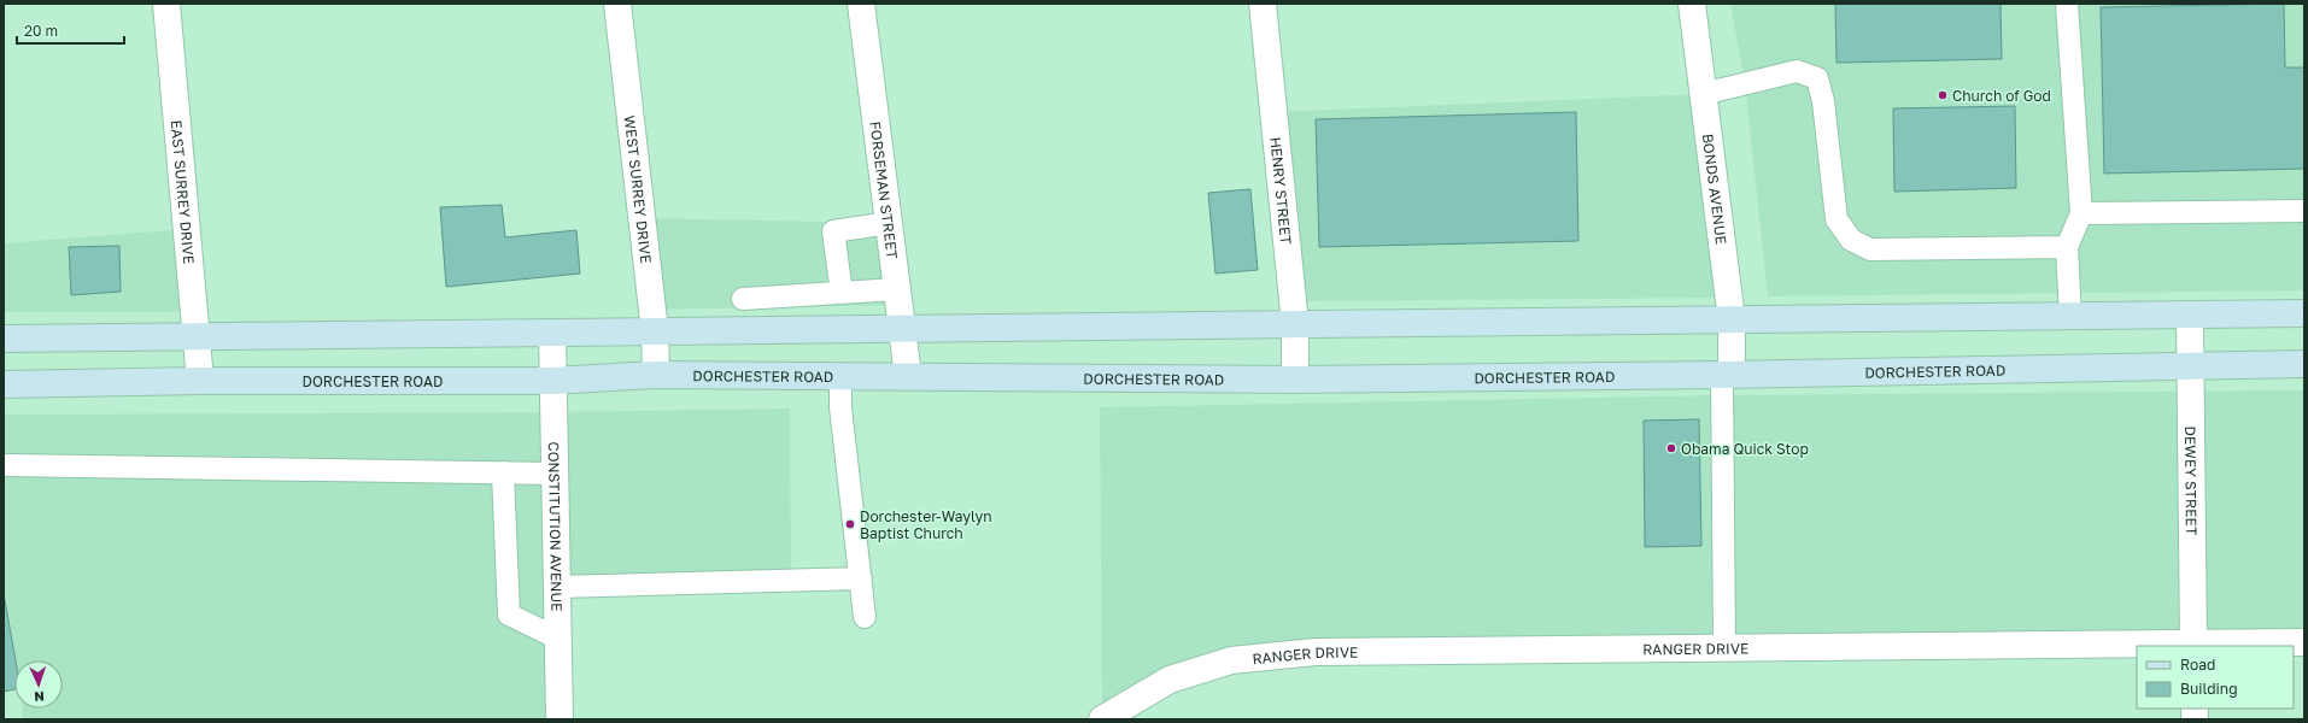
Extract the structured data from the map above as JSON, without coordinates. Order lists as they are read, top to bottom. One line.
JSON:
{"streets":{"main road":["DORCHESTER ROAD"],"street":["WEST SURREY DRIVE","BONDS AVENUE","FORSEMAN STREET","EAST SURREY DRIVE","HENRY STREET","DEWEY STREET","CONSTITUTION AVENUE","RANGER DRIVE"]},"crossings":[["WEST SURREY DRIVE","DORCHESTER ROAD"],["BONDS AVENUE","DORCHESTER ROAD"],["FORSEMAN STREET","DORCHESTER ROAD"],["EAST SURREY DRIVE","DORCHESTER ROAD"],["HENRY STREET","DORCHESTER ROAD"],["DORCHESTER ROAD","DEWEY STREET"],["DORCHESTER ROAD","CONSTITUTION AVENUE"],["DEWEY STREET","RANGER DRIVE"]],"places":["Church of God","Obama Quick Stop","Dorchester-Waylyn Baptist Church"],"legend":["Road","Building"],"scale_bar":"20 m","north":"bottom"}
